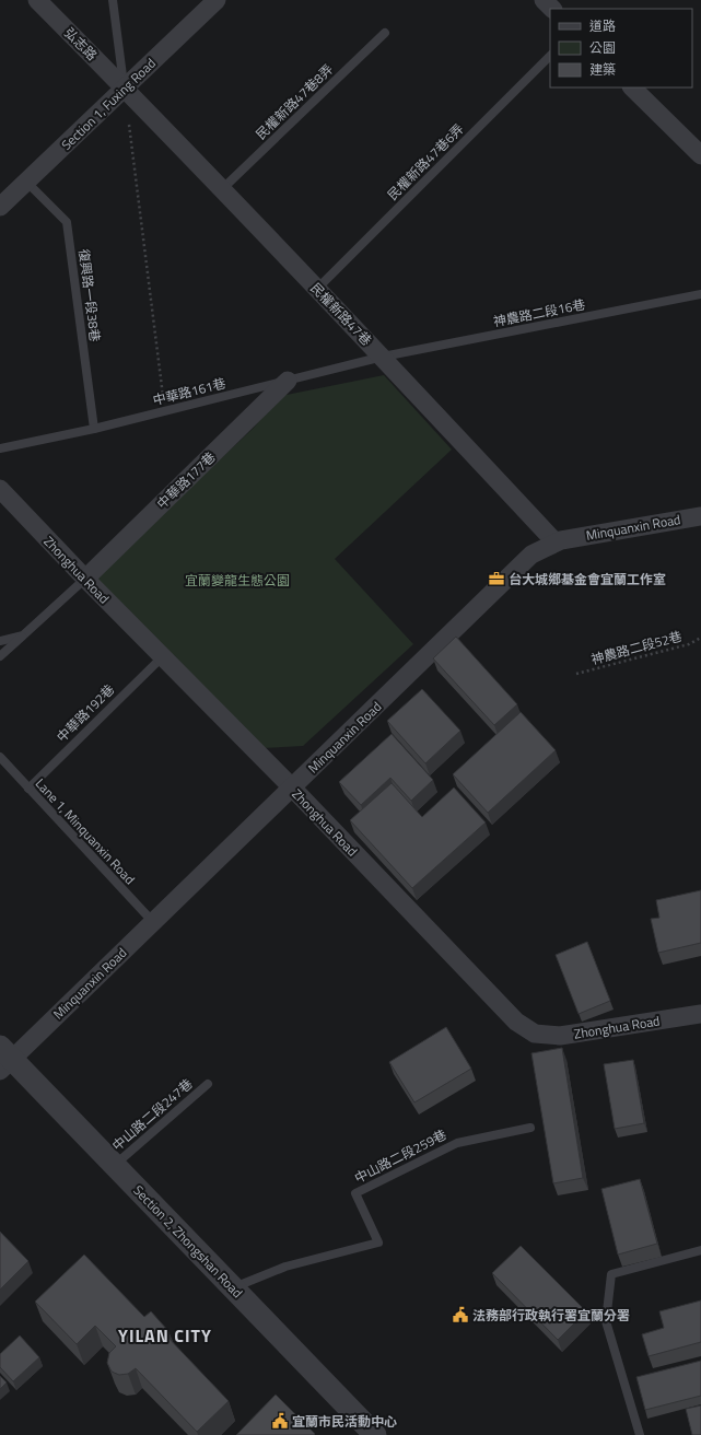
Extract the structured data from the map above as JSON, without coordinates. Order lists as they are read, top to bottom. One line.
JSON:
{"streets":{"street":["弘志路","Section 1, Fuxing Road","民權新路47巷","中華路177巷","Minquanxin Road","Zhonghua Road","Section 2, Zhongshan Road"],"lane":["民權新路47巷8弄","民權新路47巷6弄","復興路一段38巷","神農路二段16巷","中華路161巷","中華路192巷","Lane 1, Minquanxin Road","中山路二段247巷","中山路二段259巷"],"path":["神農路二段52巷"]},"crossings":[["弘志路","Section 1, Fuxing Road"],["弘志路","民權新路47巷"],["民權新路47巷8弄","民權新路47巷"],["Section 1, Fuxing Road","復興路一段38巷"],["Section 1, Fuxing Road","民權新路47巷"],["民權新路47巷6弄","民權新路47巷"],["復興路一段38巷","中華路161巷"],["神農路二段16巷","民權新路47巷"],["神農路二段16巷","中華路161巷"],["民權新路47巷","中華路161巷"],["民權新路47巷","Minquanxin Road"],["中華路161巷","中華路177巷"],["中華路177巷","Zhonghua Road"],["Minquanxin Road","Zhonghua Road"],["Minquanxin Road","Lane 1, Minquanxin Road"],["Minquanxin Road","Section 2, Zhongshan Road"],["Zhonghua Road","中華路192巷"],["中華路192巷","Lane 1, Minquanxin Road"],["中山路二段247巷","Section 2, Zhongshan Road"],["中山路二段259巷","Section 2, Zhongshan Road"]],"districts":["YILAN CITY"],"parks":["宜蘭變龍生態公園"],"places":{"office":["台大城鄉基金會宜蘭工作室"],"public building":["法務部行政執行署宜蘭分署","宜蘭市民活動中心"]},"legend":["道路","公園","建築"]}
